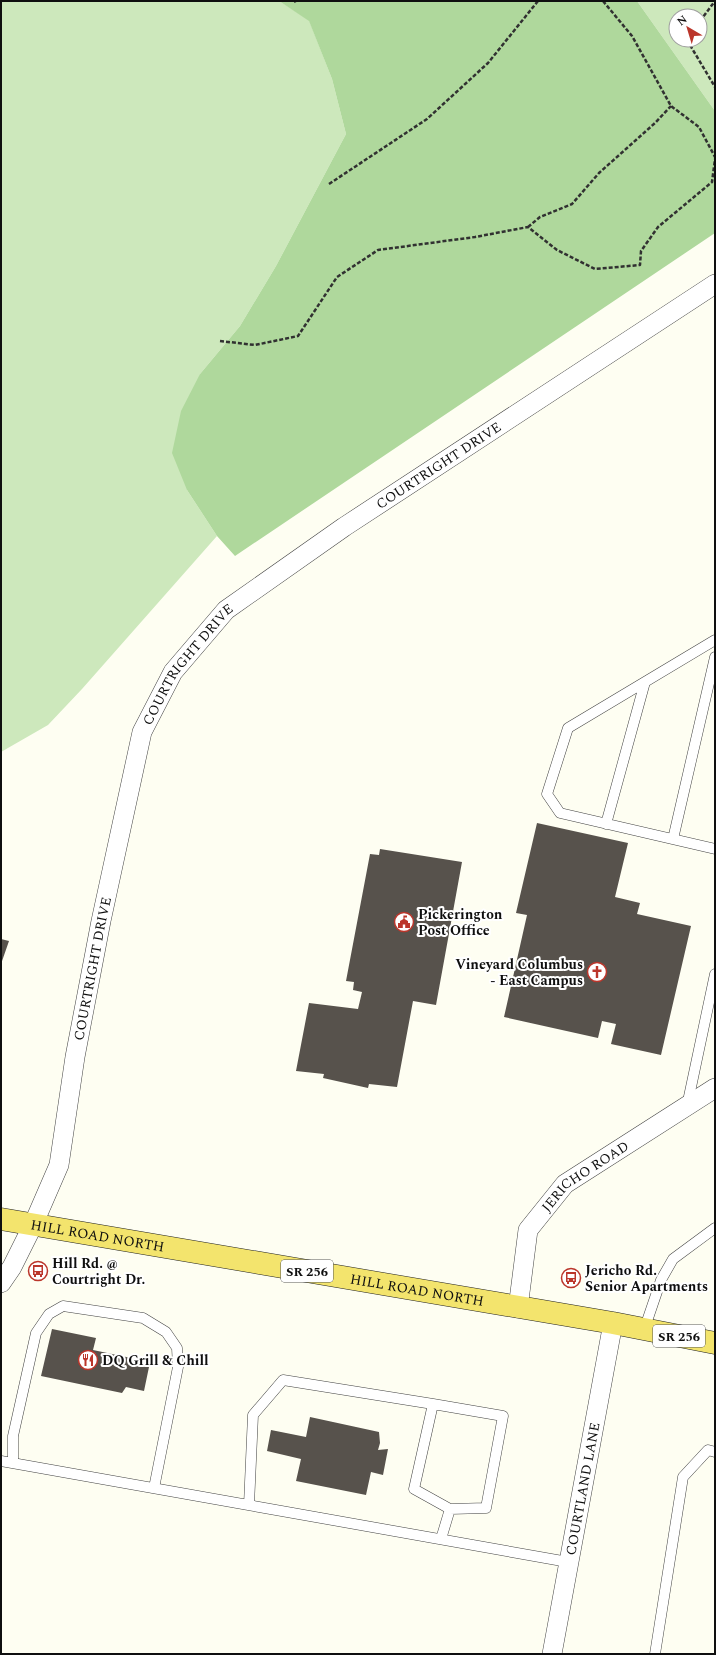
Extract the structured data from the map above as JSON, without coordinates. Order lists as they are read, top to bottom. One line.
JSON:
{"streets":{"main road":["HILL ROAD NORTH","SR 256"],"street":["COURTRIGHT DRIVE","JERICHO ROAD","COURTLAND LANE"]},"crossings":[["COURTRIGHT DRIVE","HILL ROAD NORTH"],["JERICHO ROAD","HILL ROAD NORTH"],["HILL ROAD NORTH","COURTLAND LANE"]],"places":{"public building":["Pickerington Post Office"],"church":["Vineyard Columbus - East Campus"],"bus stop":["Hill Rd. @ Courtright Dr.","Jericho Rd. Senior Apartments"],"restaurant":["DQ Grill & Chill"]},"north":"top left"}
